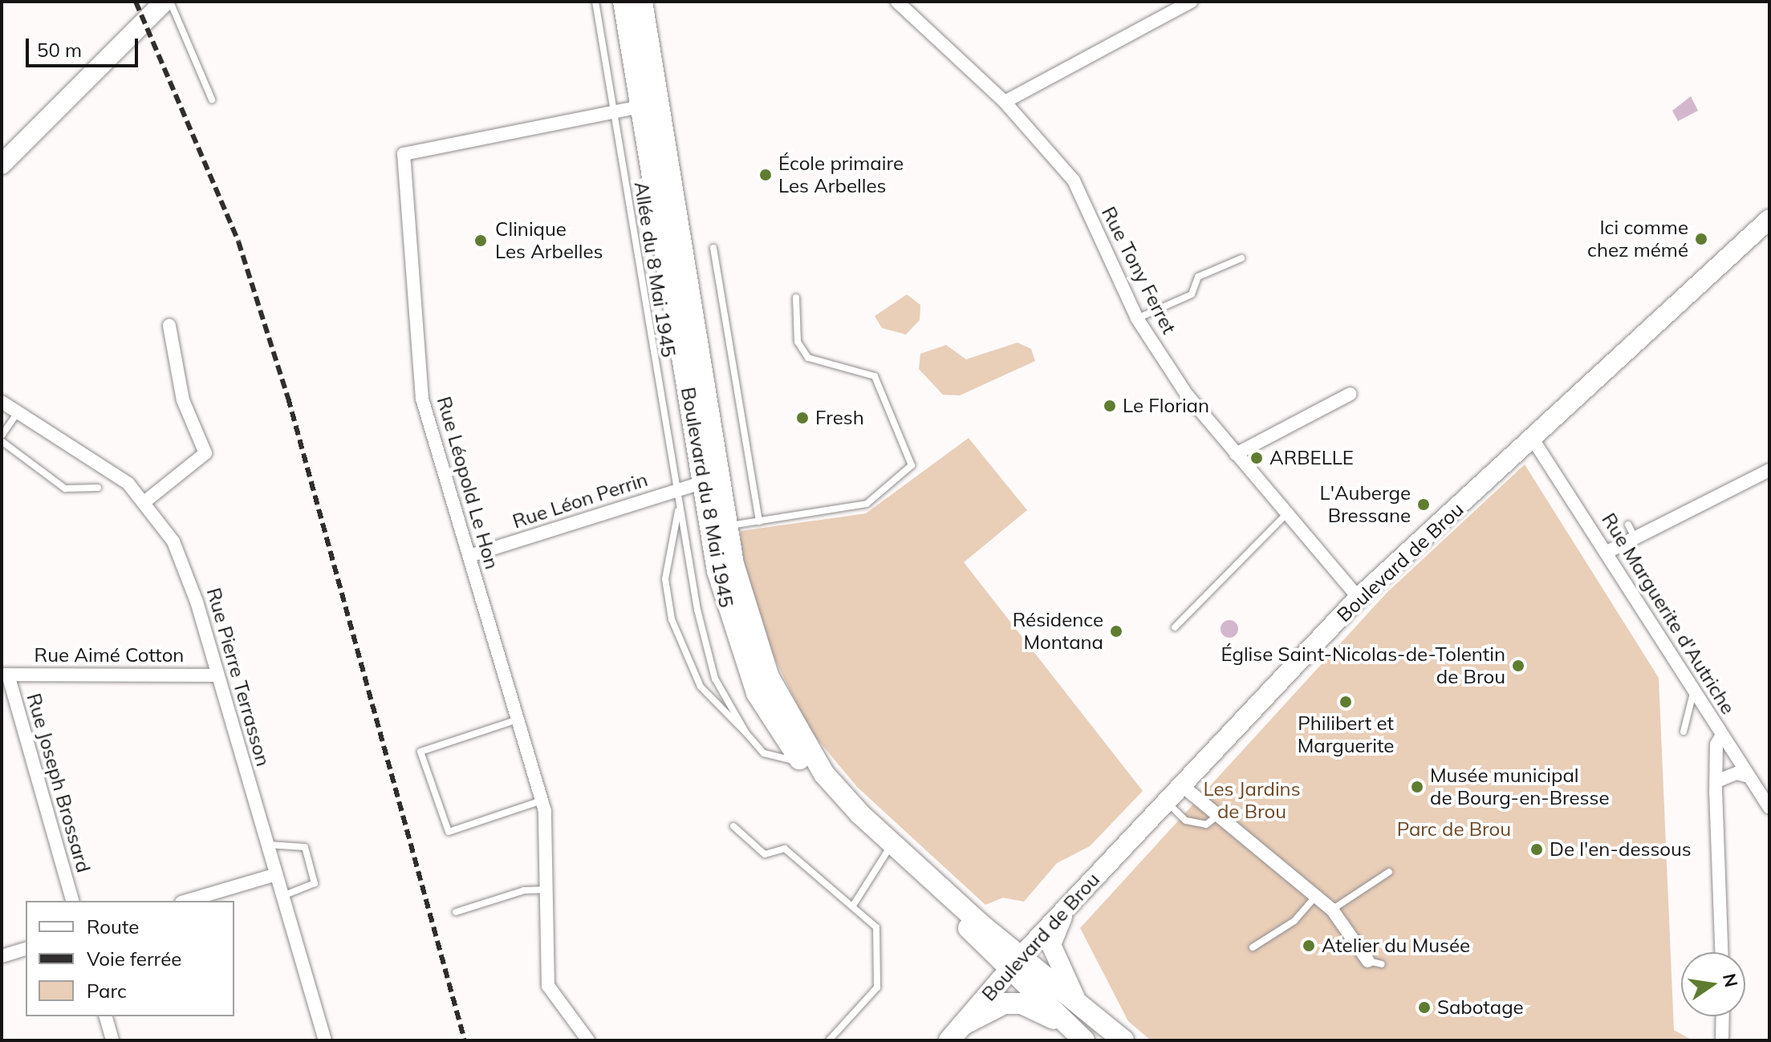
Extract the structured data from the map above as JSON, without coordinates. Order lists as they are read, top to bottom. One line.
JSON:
{"streets":{"main road":["Boulevard du 8 Mai 1945","Boulevard de Brou"],"street":["Rue Tony Ferret","Rue Léopold Le Hon","Rue Léon Perrin","Rue Marguerite d'Autriche","Rue Aimé Cotton","Rue Pierre Terrasson","Rue Joseph Brossard"],"lane":["Allée du 8 Mai 1945"]},"crossings":[["Allée du 8 Mai 1945","Rue Léopold Le Hon"],["Allée du 8 Mai 1945","Boulevard du 8 Mai 1945"],["Allée du 8 Mai 1945","Rue Léon Perrin"],["Rue Tony Ferret","Boulevard de Brou"],["Rue Léopold Le Hon","Boulevard du 8 Mai 1945"],["Rue Léopold Le Hon","Rue Léon Perrin"],["Boulevard du 8 Mai 1945","Rue Léon Perrin"],["Boulevard du 8 Mai 1945","Boulevard de Brou"],["Boulevard de Brou","Rue Marguerite d'Autriche"],["Rue Aimé Cotton","Rue Pierre Terrasson"],["Rue Aimé Cotton","Rue Joseph Brossard"]],"parks":["Les Jardins de Brou","Parc de Brou"],"places":["École primaire Les Arbelles","Ici comme chez mémé","Clinique Les Arbelles","Le Florian","Fresh","ARBELLE","L'Auberge Bressane","Résidence Montana","Église Saint-Nicolas-de-Tolentin de Brou","Philibert et Marguerite","Musée municipal de Bourg-en-Bresse","De l'en-dessous","Atelier du Musée","Sabotage"],"legend":["Route","Voie ferrée","Parc"],"scale_bar":"50 m","north":"right"}
